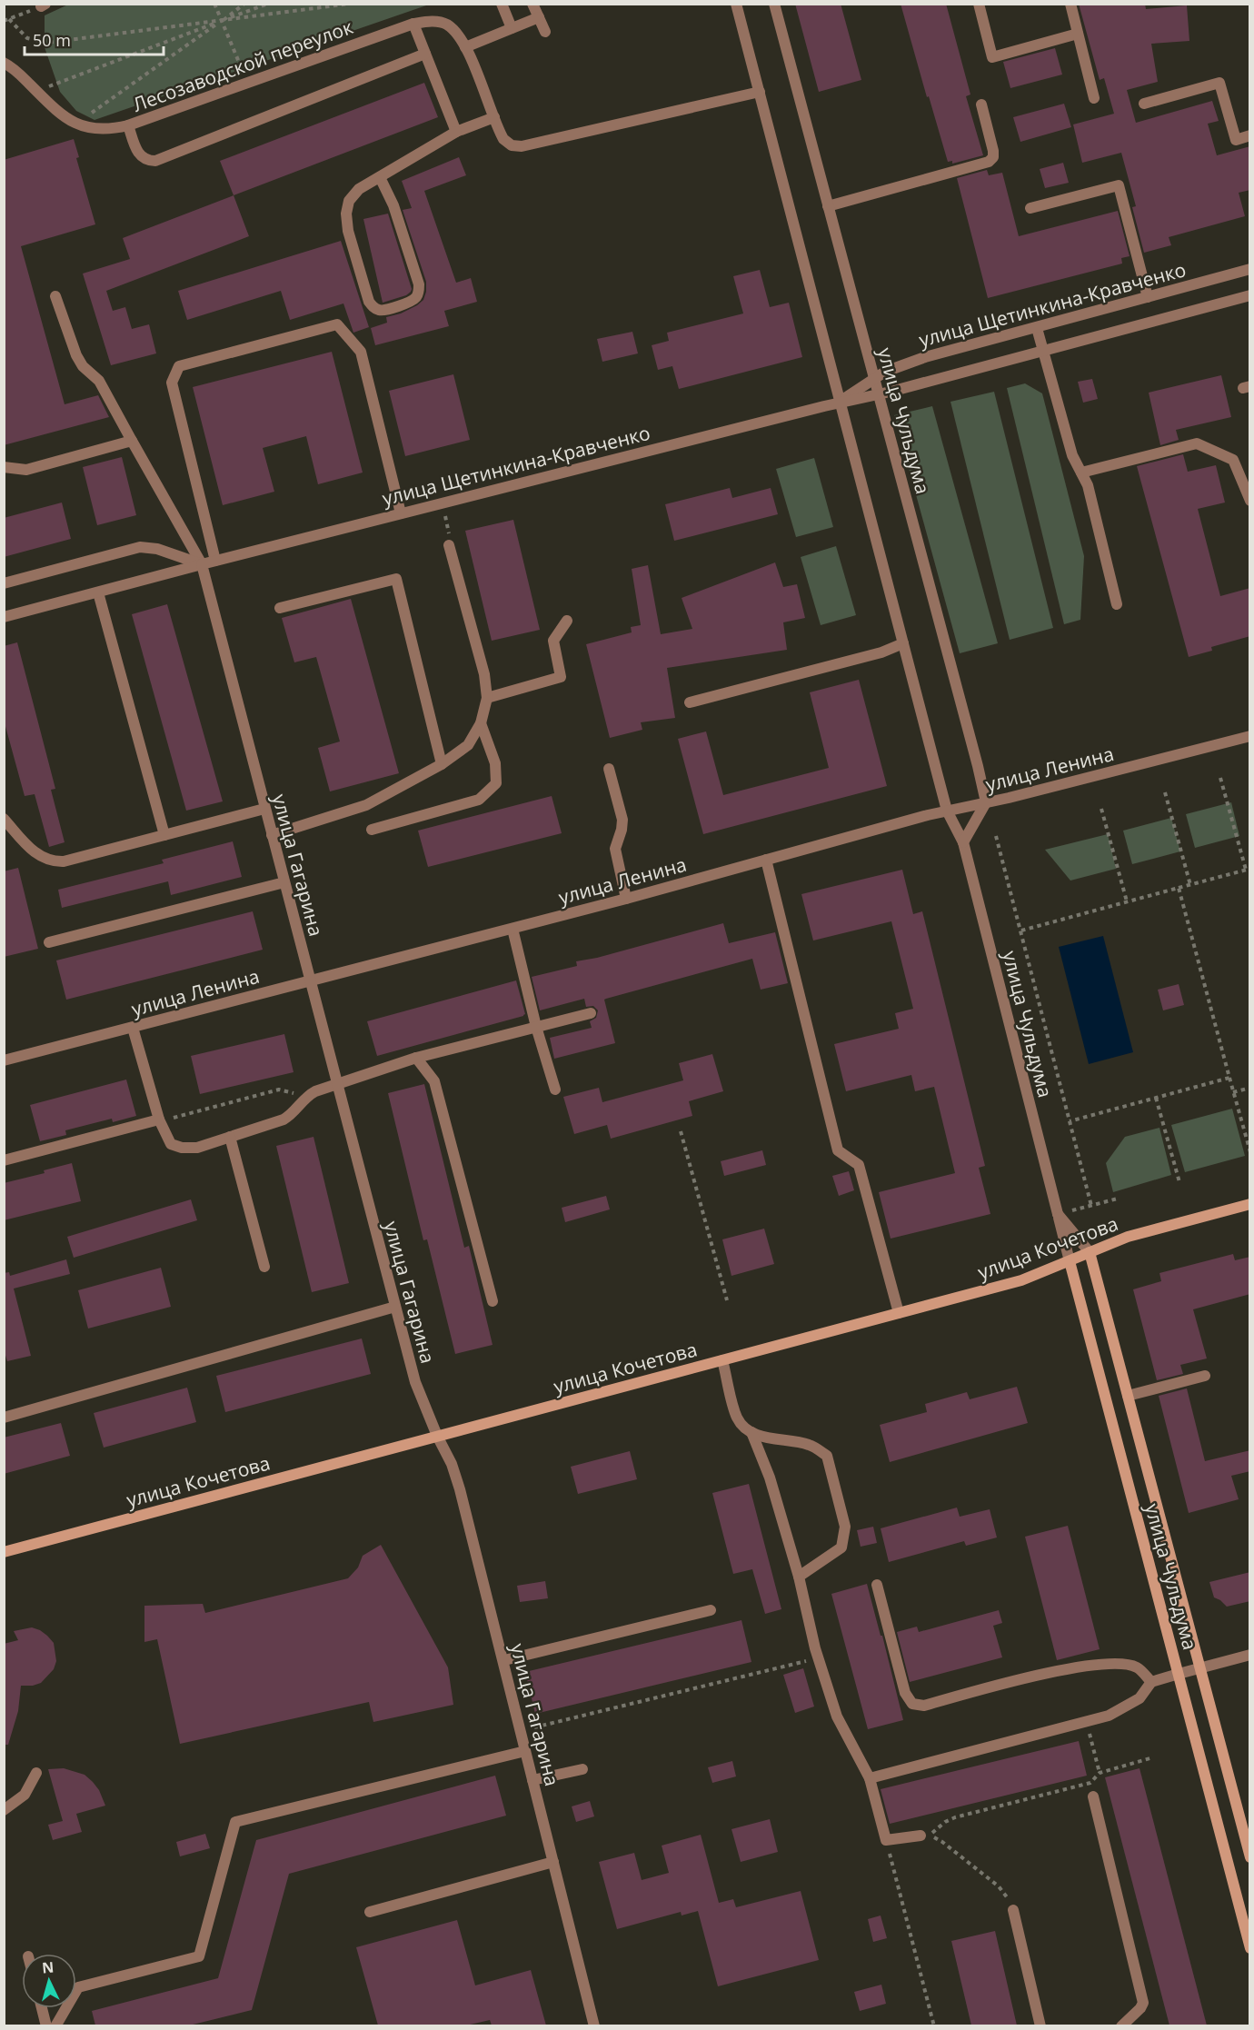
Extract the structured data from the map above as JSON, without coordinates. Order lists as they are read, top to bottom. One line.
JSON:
{"streets":{"main road":["улица Чульдума","улица Кочетова"],"street":["Лесозаводской переулок","улица Щетинкина-Кравченко","улица Ленина","улица Гагарина"]},"crossings":[["Лесозаводской переулок","улица Чульдума"],["улица Щетинкина-Кравченко","улица Чульдума"],["улица Щетинкина-Кравченко","улица Гагарина"],["улица Чульдума","улица Ленина"],["улица Чульдума","улица Кочетова"],["улица Ленина","улица Гагарина"],["улица Гагарина","улица Кочетова"]],"scale_bar":"50 m","north":"top"}
